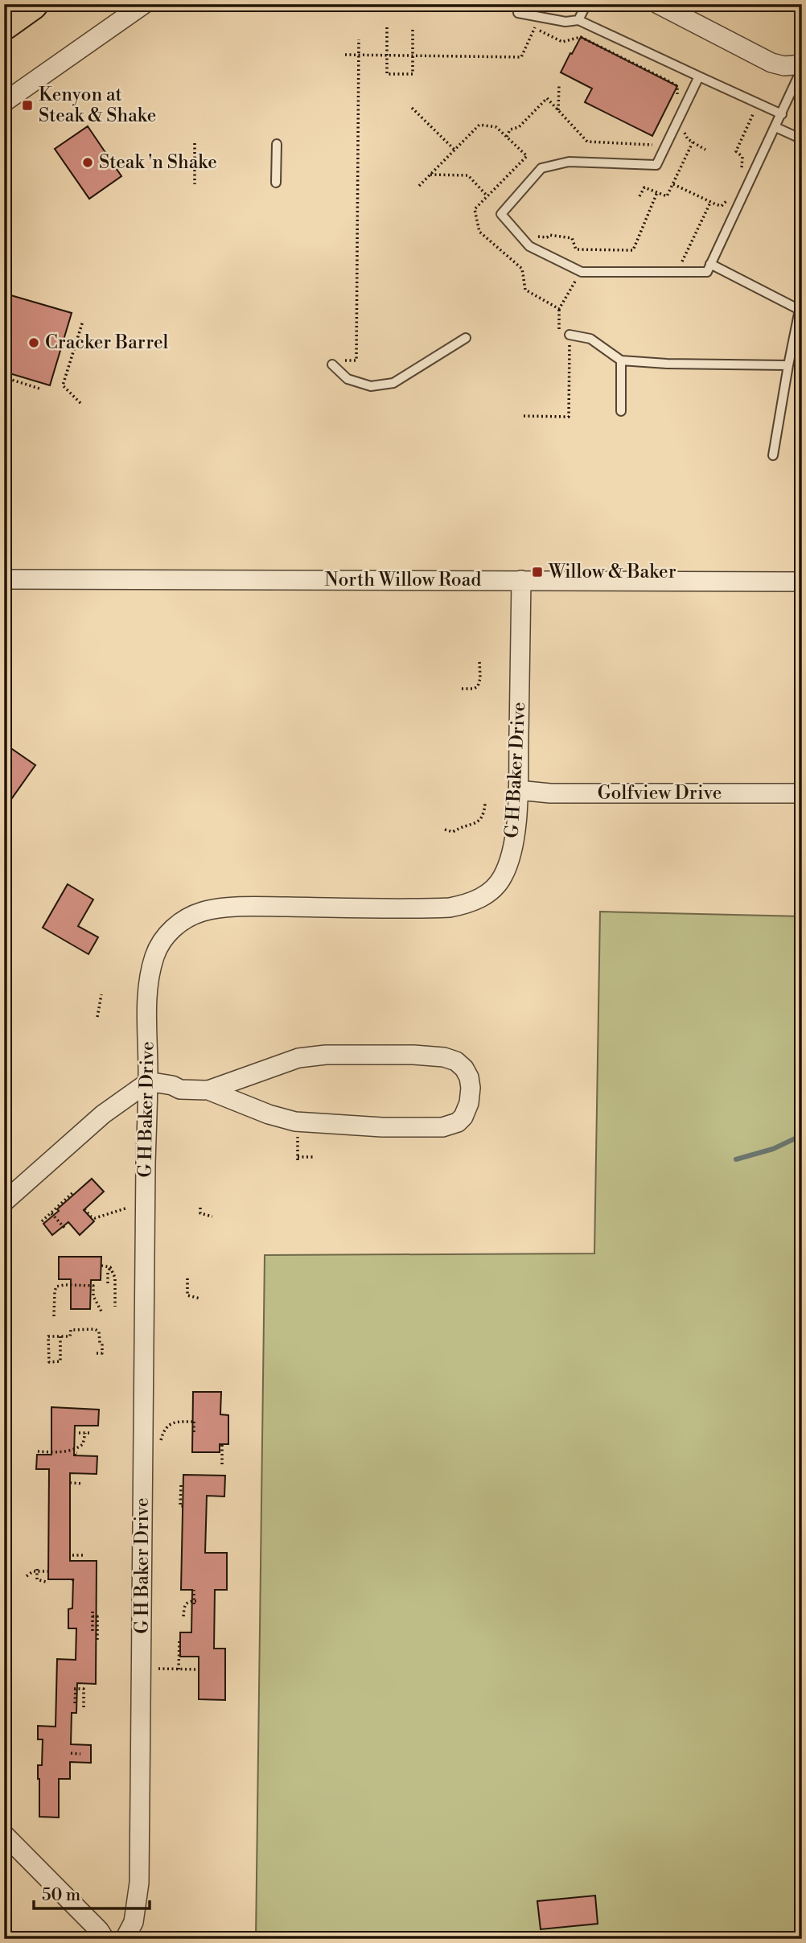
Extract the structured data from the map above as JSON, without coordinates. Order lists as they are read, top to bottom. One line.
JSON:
{"streets":{"street":["North Willow Road","G H Baker Drive","Golfview Drive"]},"crossings":[["North Willow Road","G H Baker Drive"],["G H Baker Drive","Golfview Drive"]],"places":{"transit":["Kenyon at Steak & Shake","Willow & Baker"],"other":["Steak 'n Shake","Cracker Barrel"]},"scale_bar":"50 m"}
